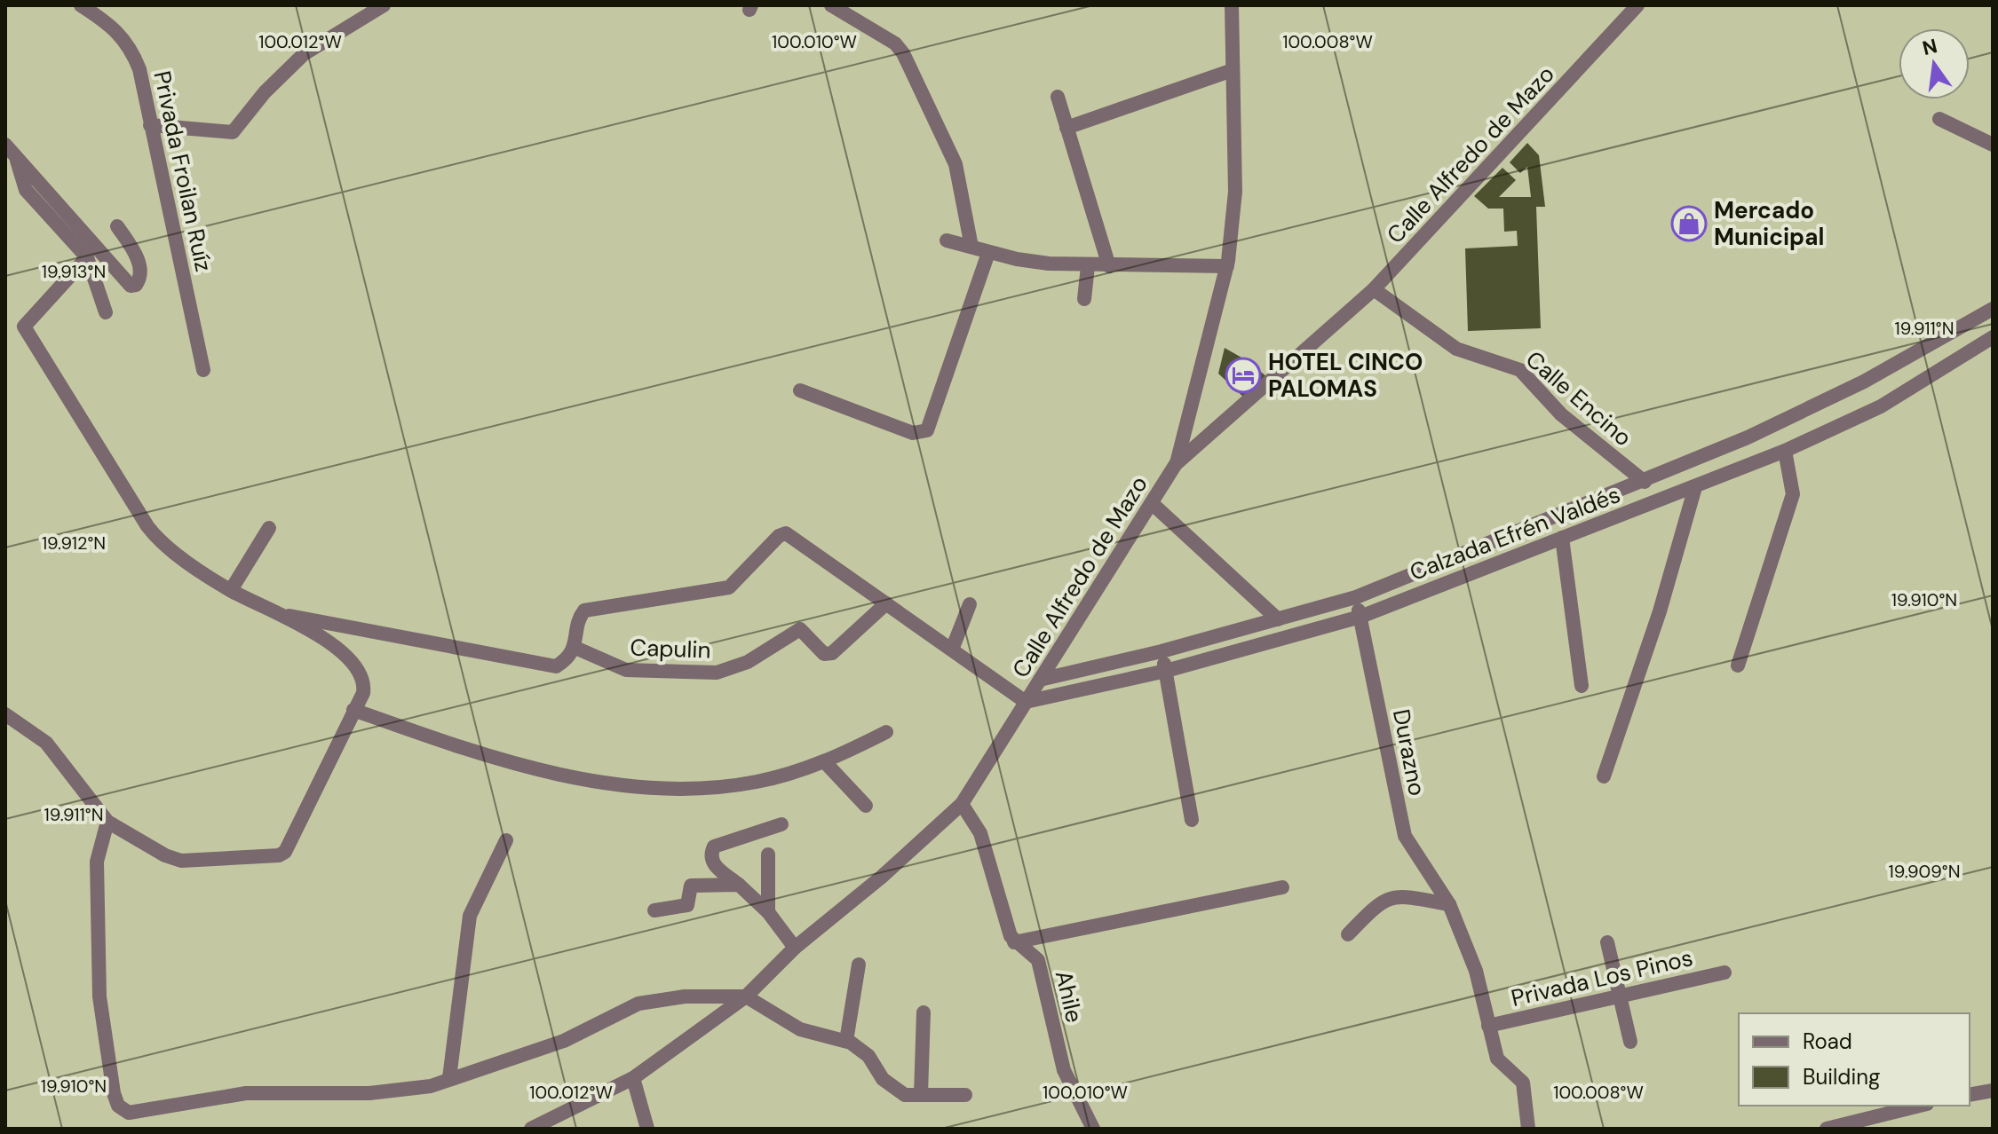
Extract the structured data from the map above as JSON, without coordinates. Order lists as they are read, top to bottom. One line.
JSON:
{"streets":{"street":["Calle Alfredo de Mazo","Privada Froilan Ruíz","Calle Encino","Calzada Efrén Valdés","Capulin","Durazno","Privada Los Pinos","Ahile"]},"crossings":[["Calle Alfredo de Mazo","Calle Encino"],["Calle Alfredo de Mazo","Calzada Efrén Valdés"],["Calle Encino","Calzada Efrén Valdés"],["Calzada Efrén Valdés","Durazno"],["Durazno","Privada Los Pinos"]],"places":{"shop":["Mercado Municipal"],"hotel":["HOTEL CINCO PALOMAS"]},"legend":["Road","Building"],"north":"top","coordinates":["100.012°W","100.010°W","100.008°W","19.913°N","19.911°N","19.912°N","19.910°N","19.909°N"]}
